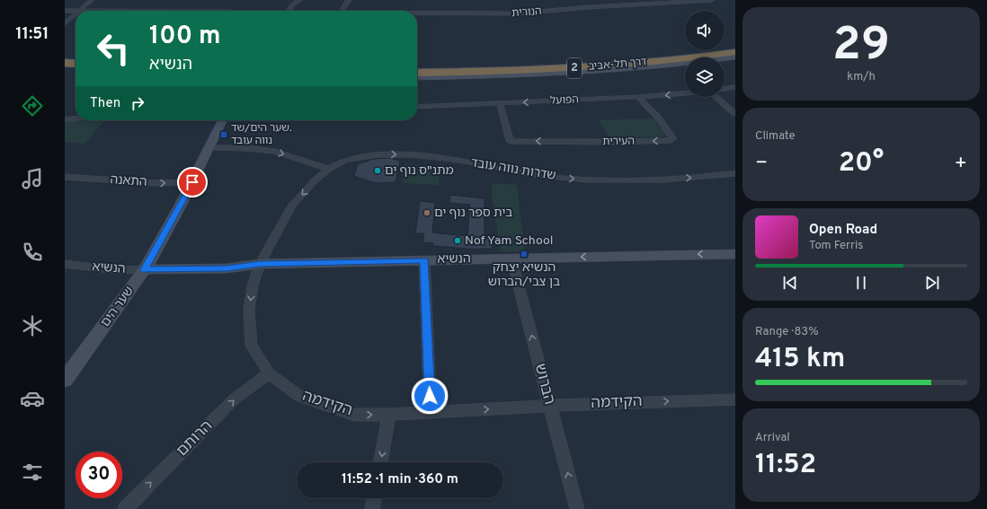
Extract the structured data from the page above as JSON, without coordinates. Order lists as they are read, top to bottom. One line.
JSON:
{"streets":{"highway":["דרך תל-אביב","2"],"street":["הנורית","הפועל","העירית","שדרות נווה עובד","התאנה","הנשיא","שער הים","הברוש","הקידמה","הרותם"]},"crossings":[["הפועל","העירית"],["שדרות נווה עובד","הקידמה"],["התאנה","שער הים"],["הנשיא","שער הים"],["הנשיא","הברוש"],["הנשיא","הקידמה"],["הברוש","הקידמה"],["הקידמה","הרותם"]],"one_way":["שדרות נווה עובד","התאנה","הברוש","הרותם"],"places":{"transit":["שער הים/שד. נווה עובד","הנשיא יצחק בן צבי/הברוש"],"other":["מתנ\"ס נוף ים","בית ספר נוף ים","Nof Yam School"]},"page":{"tabs":"11:51","tile":[["29","km/h"],"Climate",["Range · 83%","415 km"],["Arrival","11:52"]],"turn":["100 m","הנשיא"],"then":"Then","heat":["−","20°","+"],"song":["Open Road","Tom Ferris"],"limit":"30","trip":"11:52 · 1 min · 360 m"}}
